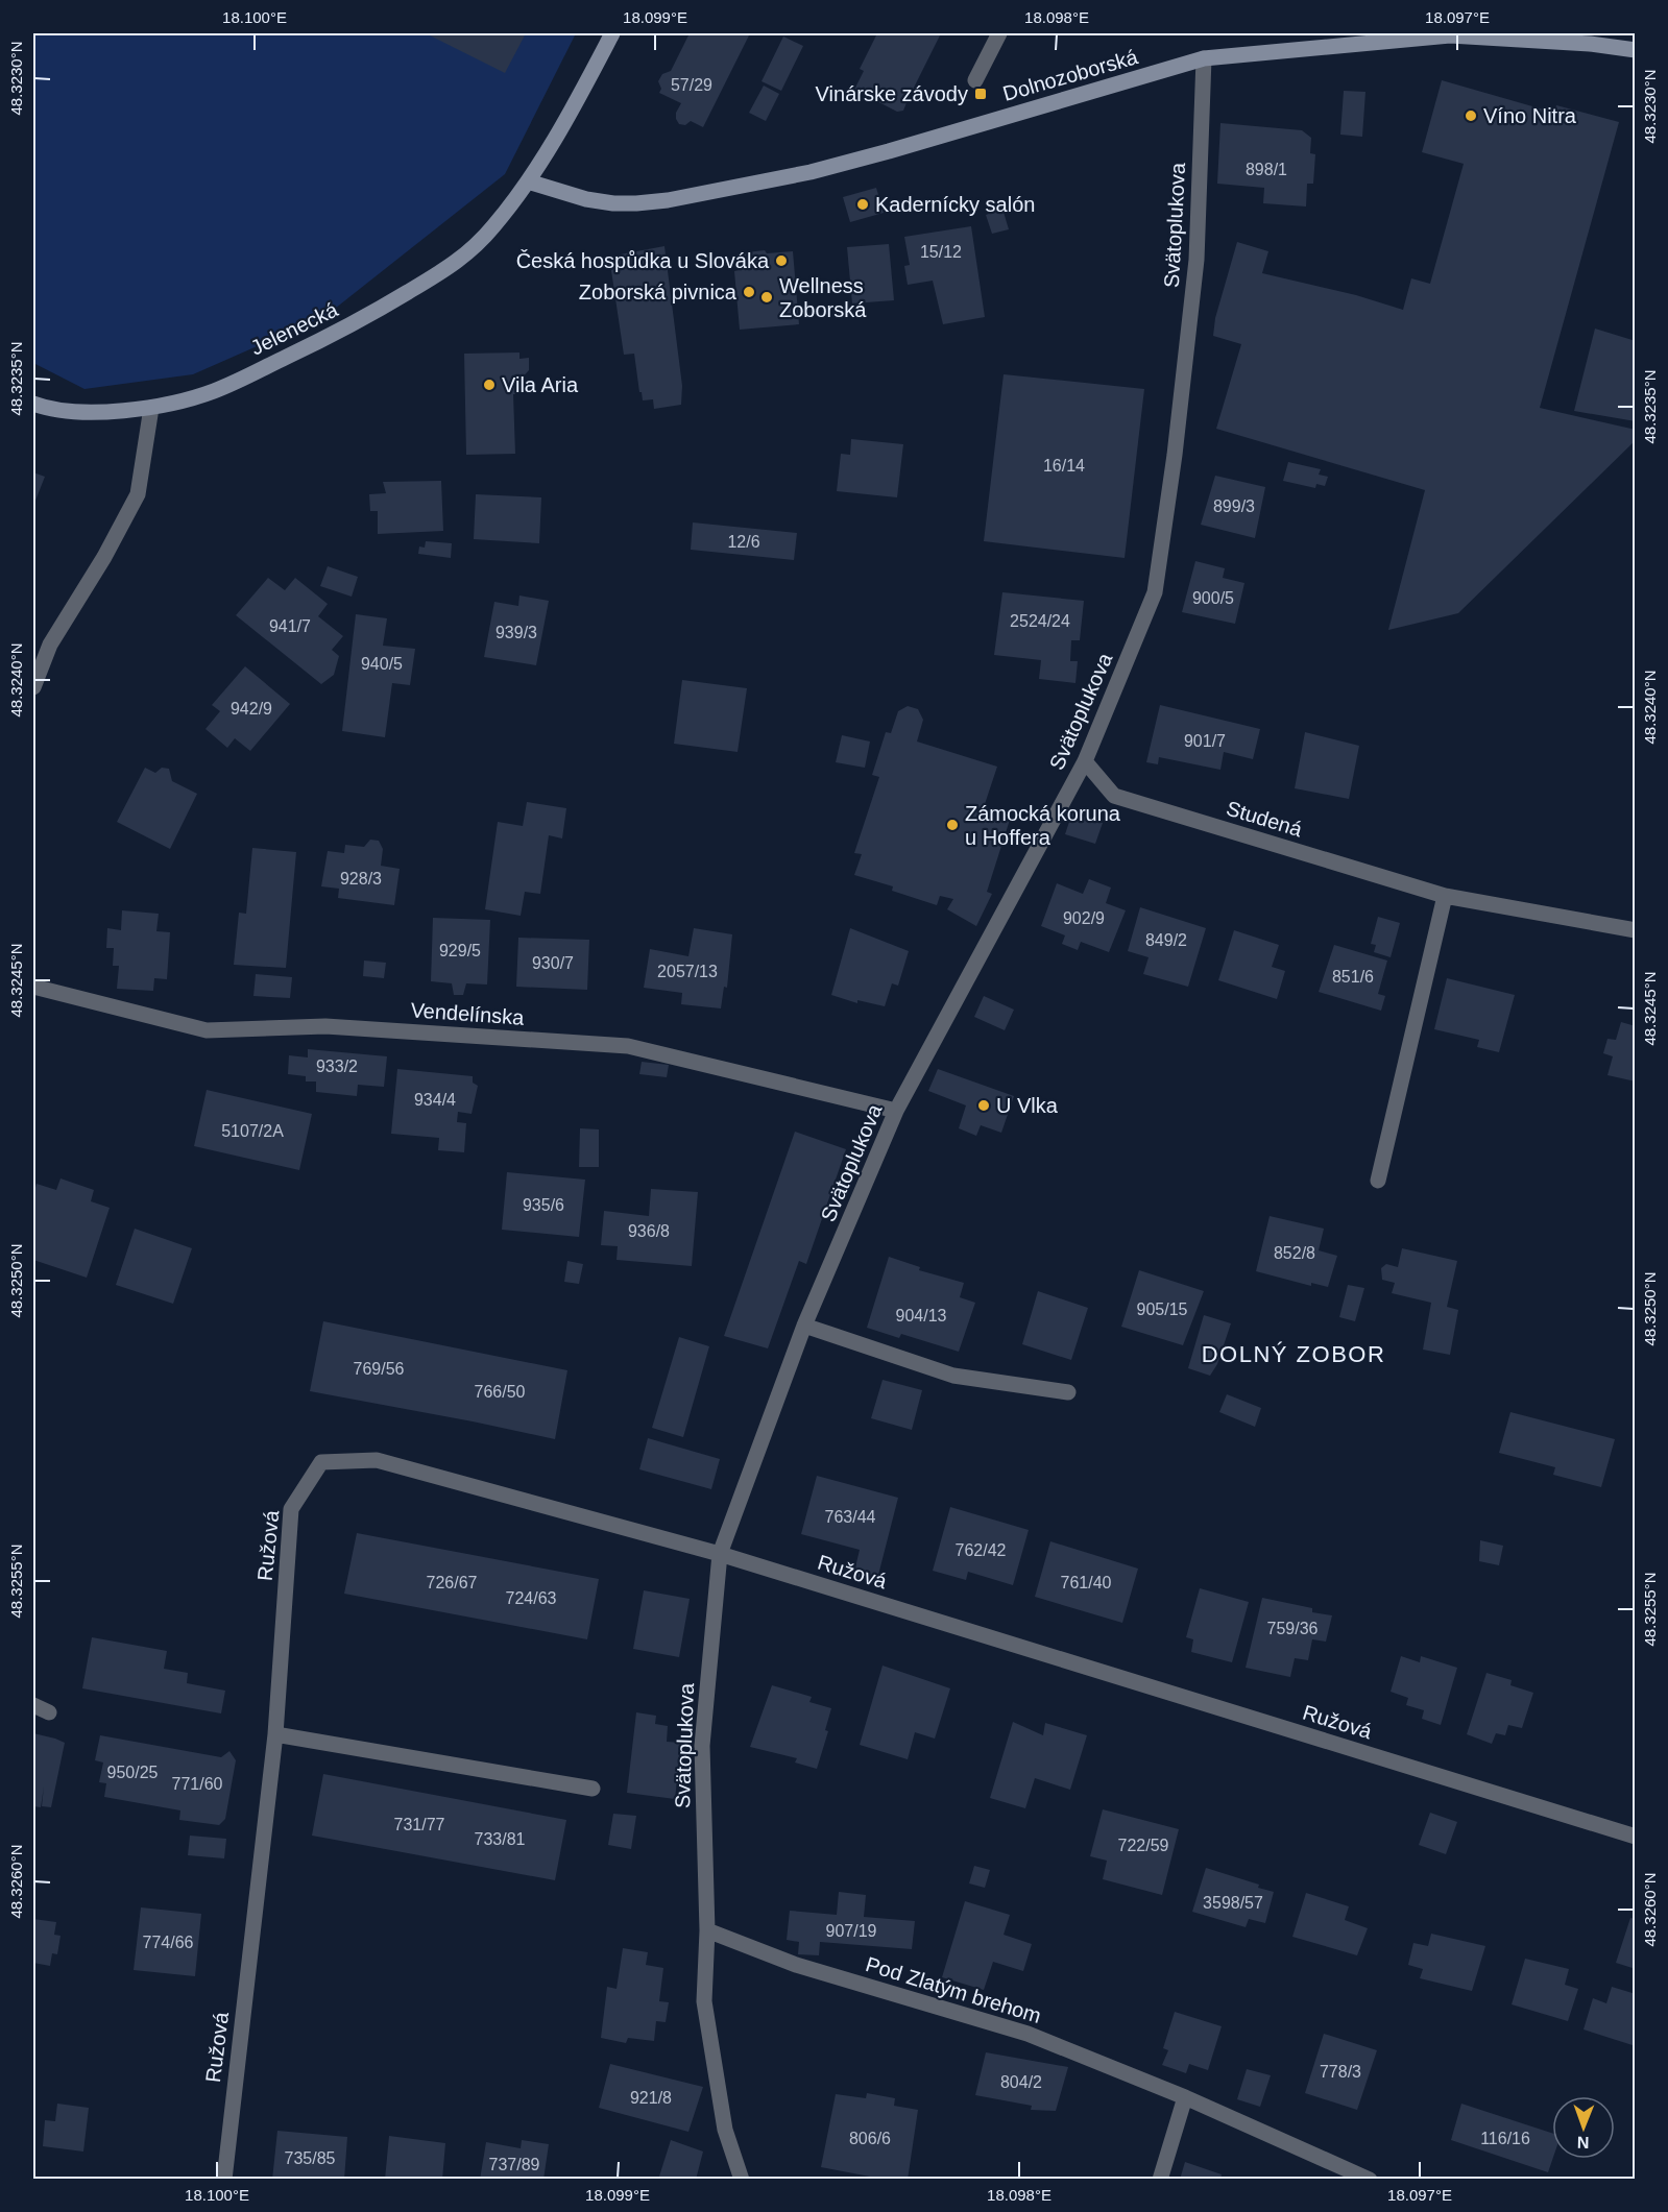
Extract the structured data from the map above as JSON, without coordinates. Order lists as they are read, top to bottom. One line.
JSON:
{"streets":{"street":["Dolnozoborská","Svätoplukova","Jelenecká","Studená","Vendelínska","Ružová","Pod Zlatým brehom"]},"crossings":[["Dolnozoborská","Svätoplukova"],["Dolnozoborská","Jelenecká"],["Svätoplukova","Studená"],["Svätoplukova","Vendelínska"],["Svätoplukova","Ružová"],["Svätoplukova","Pod Zlatým brehom"]],"districts":["DOLNÝ ZOBOR"],"places":{"transit":["Vinárske závody"],"other":["Víno Nitra","Kadernícky salón","Česká hospůdka u Slováka","Zoborská pivnica","Wellness Zoborská","Vila Aria","Zámocká koruna u Hoffera","U Vlka"]},"house_numbers":["57/29","898/1","15/12","16/14","899/3","12/6","900/5","2524/24","941/7","939/3","940/5","942/9","901/7","928/3","902/9","849/2","929/5","930/7","2057/13","851/6","933/2","934/4","5107/2A","935/6","936/8","852/8","905/15","904/13","769/56","766/50","763/44","762/42","726/67","761/40","724/63","759/36","950/25","771/60","731/77","733/81","722/59","3598/57","907/19","774/66","778/3","804/2","921/8","806/6","116/16","735/85","737/89"],"north":"bottom","coordinates":["18.100°E","18.099°E","18.098°E","18.097°E","48.3230°N","48.3235°N","48.3240°N","48.3245°N","48.3250°N","48.3255°N","48.3260°N"]}
